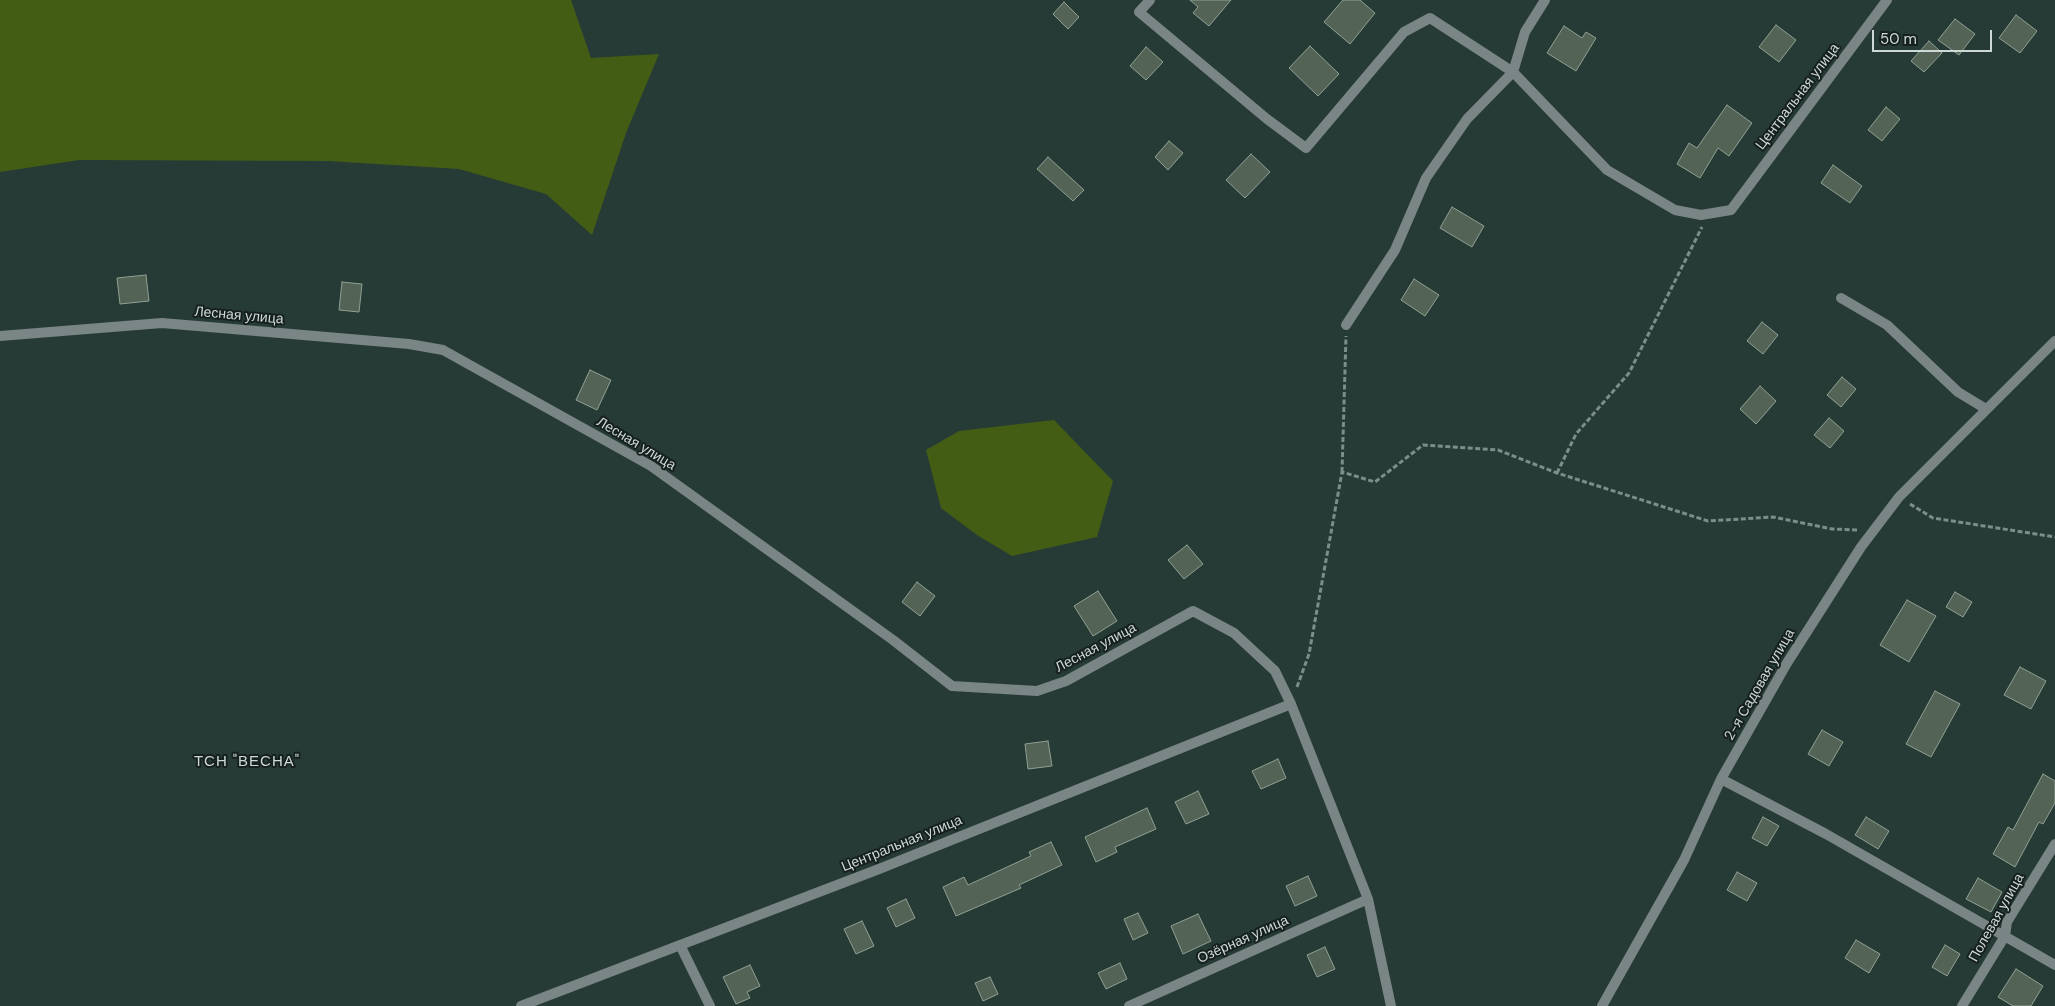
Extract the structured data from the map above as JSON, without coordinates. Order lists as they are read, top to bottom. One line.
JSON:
{"streets":{"street":["Центральная улица","Лесная улица","2-я Садовая улица","Полевая улица","Озёрная улица"]},"crossings":[["Центральная улица","Лесная улица"]],"districts":["ТСН \"ВЕСНА\""],"scale_bar":"50 m"}
